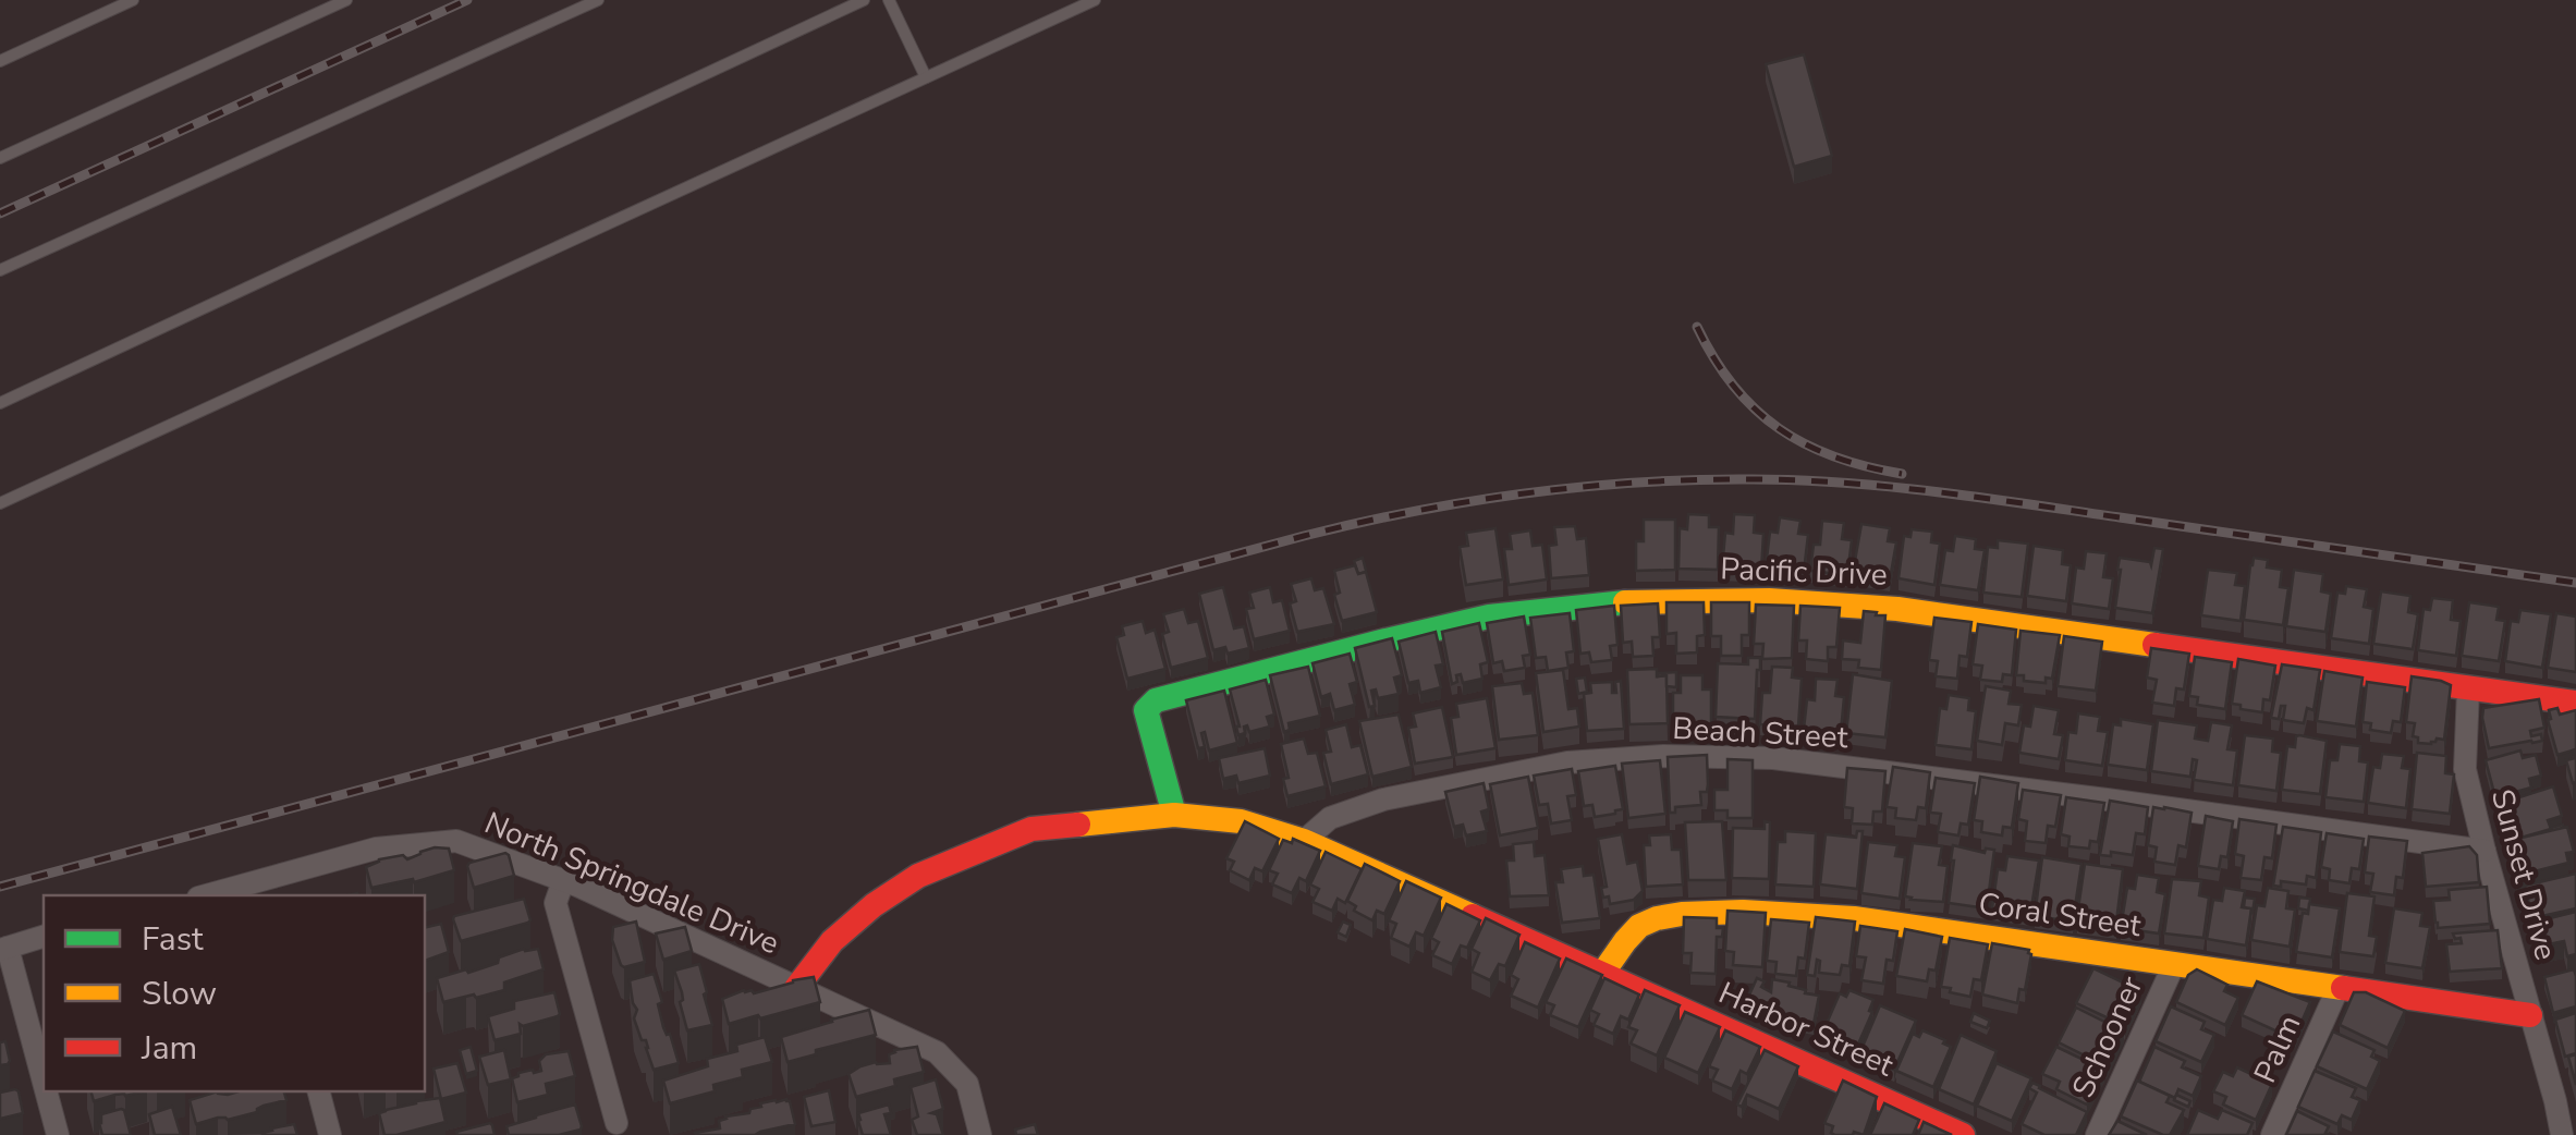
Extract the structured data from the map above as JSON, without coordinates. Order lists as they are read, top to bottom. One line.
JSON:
{"streets":{"street":["Pacific Drive","Beach Street","Sunset Drive","North Springdale Drive","Coral Street","Harbor Street","Schooner","Palm"]},"crossings":[["Pacific Drive","Sunset Drive"],["Pacific Drive","Harbor Street"],["Beach Street","Sunset Drive"],["Beach Street","Harbor Street"],["Sunset Drive","Coral Street"],["North Springdale Drive","Harbor Street"],["Coral Street","Harbor Street"],["Coral Street","Schooner"],["Coral Street","Palm"]],"legend":["Fast","Slow","Jam"]}
